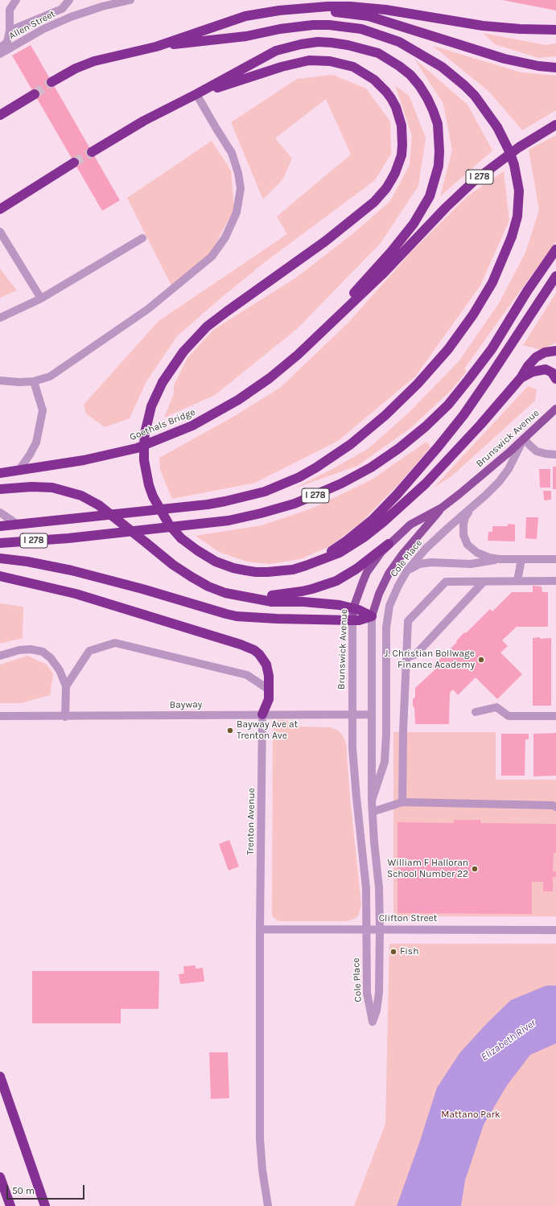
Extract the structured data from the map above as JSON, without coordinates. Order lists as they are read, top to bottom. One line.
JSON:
{"streets":{"highway":["I 278","Goethals Bridge"],"main road":["Brunswick Avenue"],"street":["Allen Street","Cole Place","Bayway","Trenton Avenue","Clifton Street"]},"crossings":[["I 278","Goethals Bridge"],["Brunswick Avenue","Cole Place"],["Brunswick Avenue","Bayway"],["Cole Place","Bayway"],["Cole Place","Clifton Street"],["Bayway","Trenton Avenue"],["Trenton Avenue","Clifton Street"]],"water":["Elizabeth River"],"parks":["Mattano Park"],"places":["J. Christian Bollwage Finance Academy","Bayway Ave at Trenton Ave","William F Halloran School Number 22","Fish"],"scale_bar":"50 m"}
